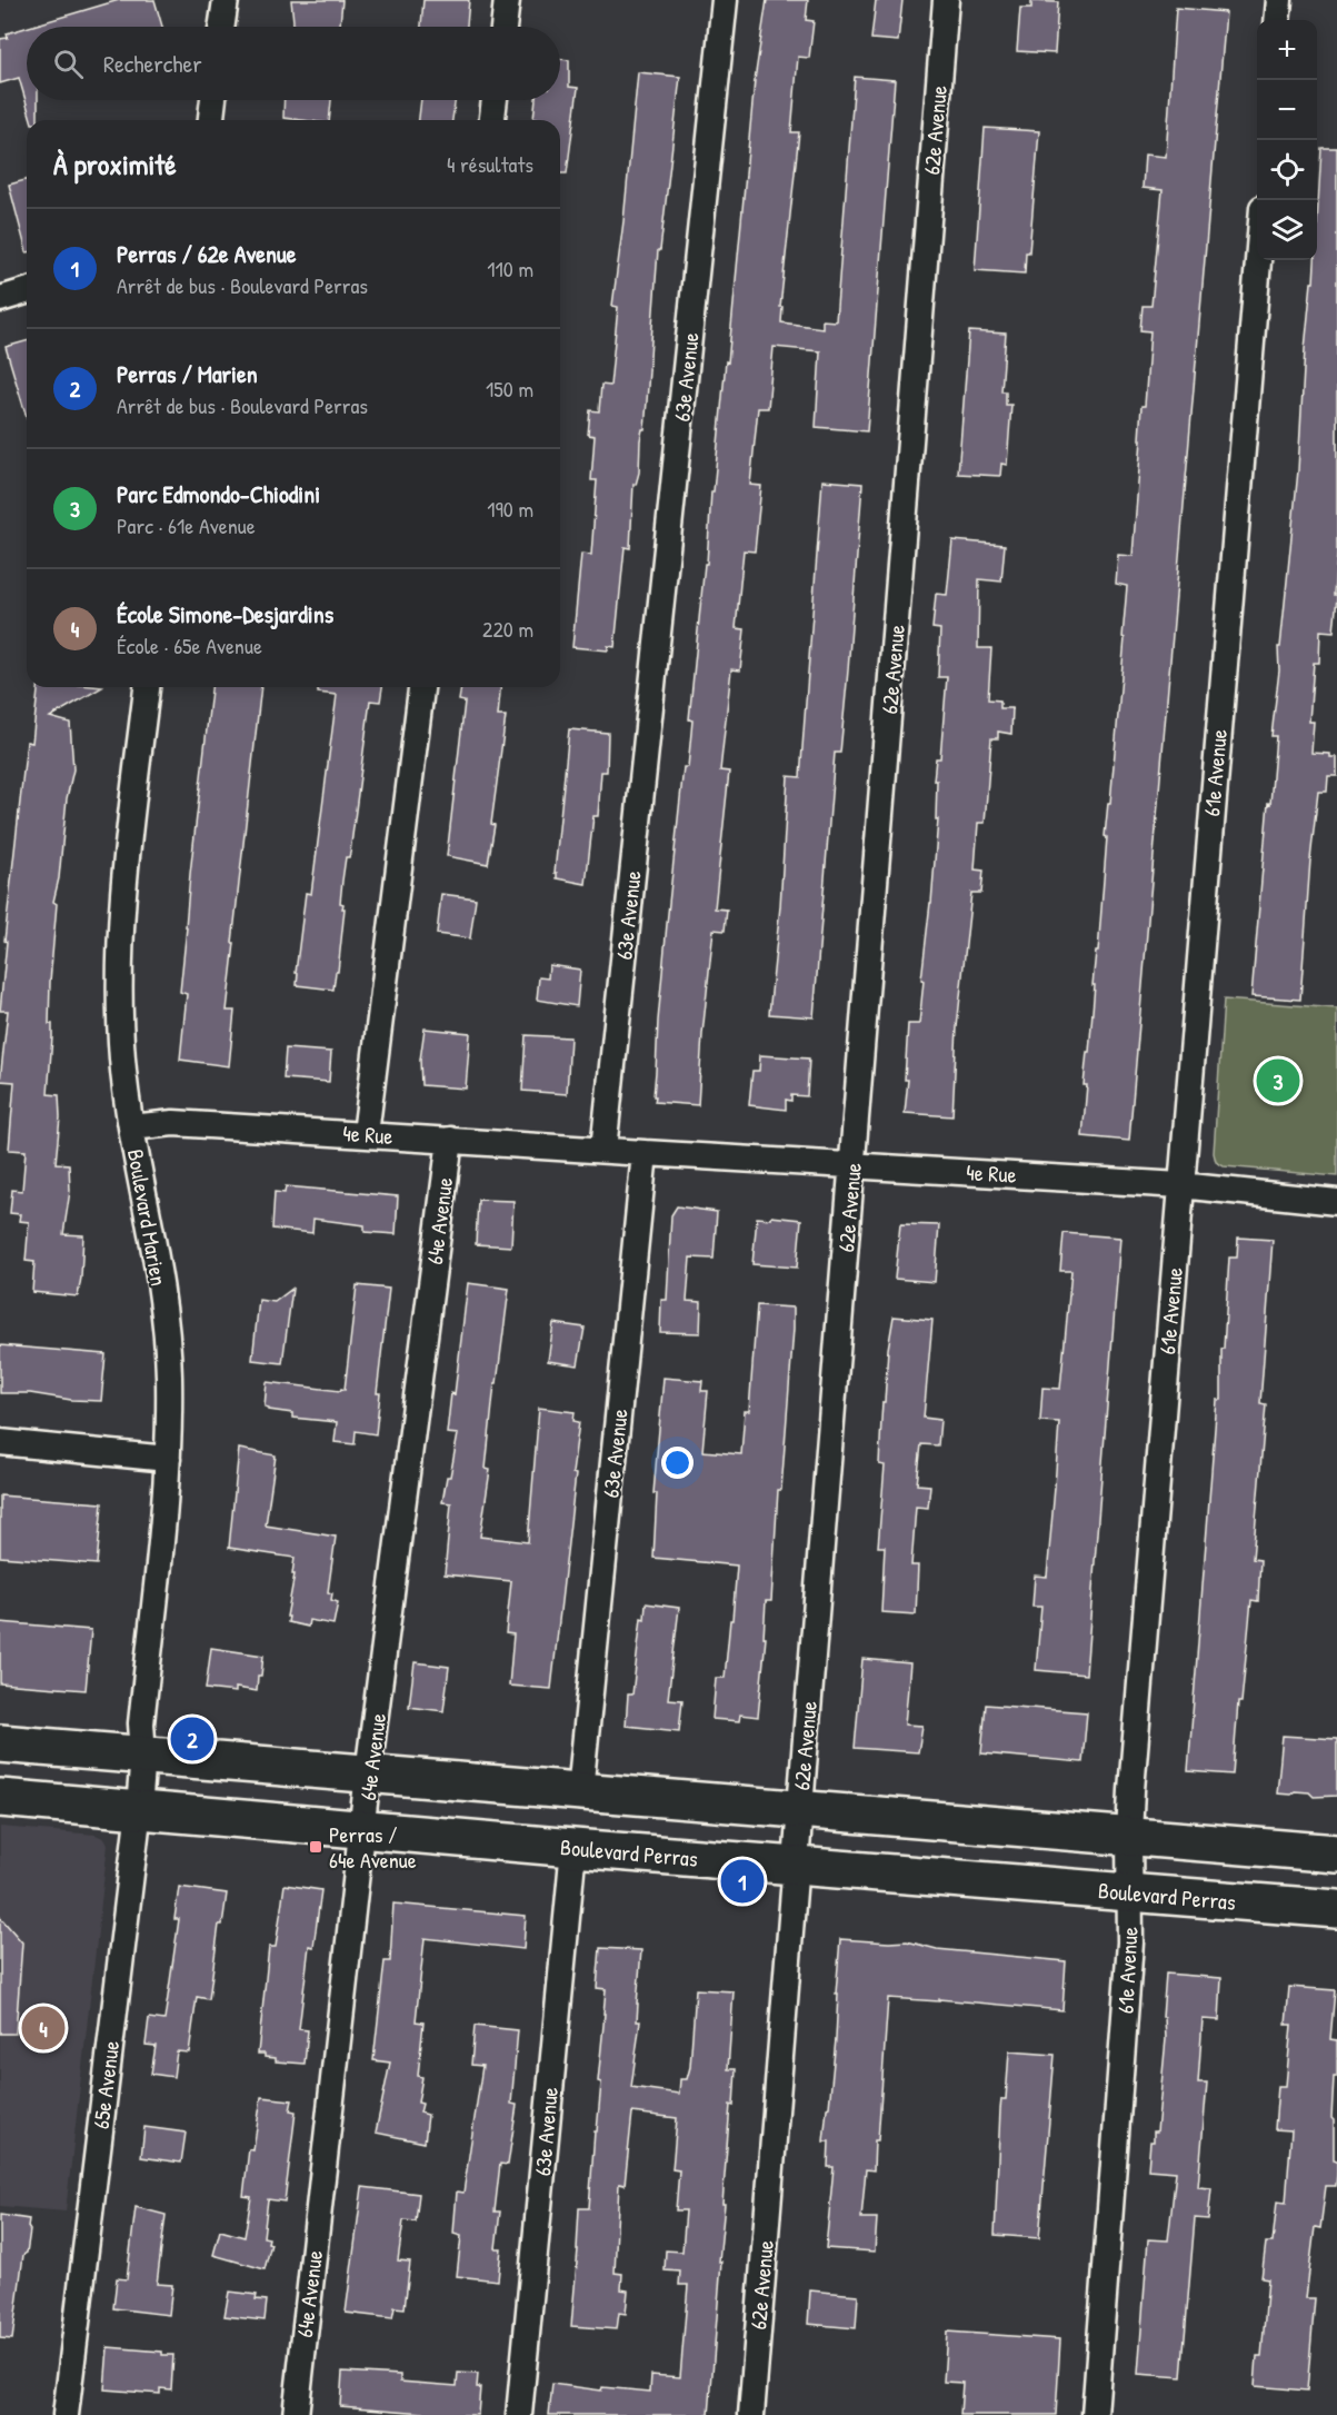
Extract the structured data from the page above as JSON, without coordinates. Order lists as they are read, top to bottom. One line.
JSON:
{"streets":{"main road":["Boulevard Perras"],"street":["62e Avenue","63e Avenue","61e Avenue","4e Rue","Boulevard Marien","64e Avenue","65e Avenue"]},"crossings":[["62e Avenue","4e Rue"],["62e Avenue","Boulevard Perras"],["63e Avenue","4e Rue"],["63e Avenue","Boulevard Perras"],["61e Avenue","4e Rue"],["61e Avenue","Boulevard Perras"],["4e Rue","Boulevard Marien"],["4e Rue","64e Avenue"],["Boulevard Marien","65e Avenue"],["64e Avenue","Boulevard Perras"],["Boulevard Perras","65e Avenue"]],"places":{"transit":["Perras / 64e Avenue"]},"page":{"map_buttons":["+","−"],"search":"Rechercher","heading":["À proximité","4 résultats"],"list":[{"mark":"1","name":"Perras / 62e Avenue","note":"Arrêt de bus · Boulevard Perras","value":"110 m"},{"mark":"2","name":"Perras / Marien","note":"Arrêt de bus · Boulevard Perras","value":"150 m"},{"mark":"3","name":"Parc Edmondo-Chiodini","note":"Parc · 61e Avenue","value":"190 m"},{"mark":"4","name":"École Simone-Desjardins","note":"École · 65e Avenue","value":"220 m"}],"pins":["3","2","1","4"]}}
